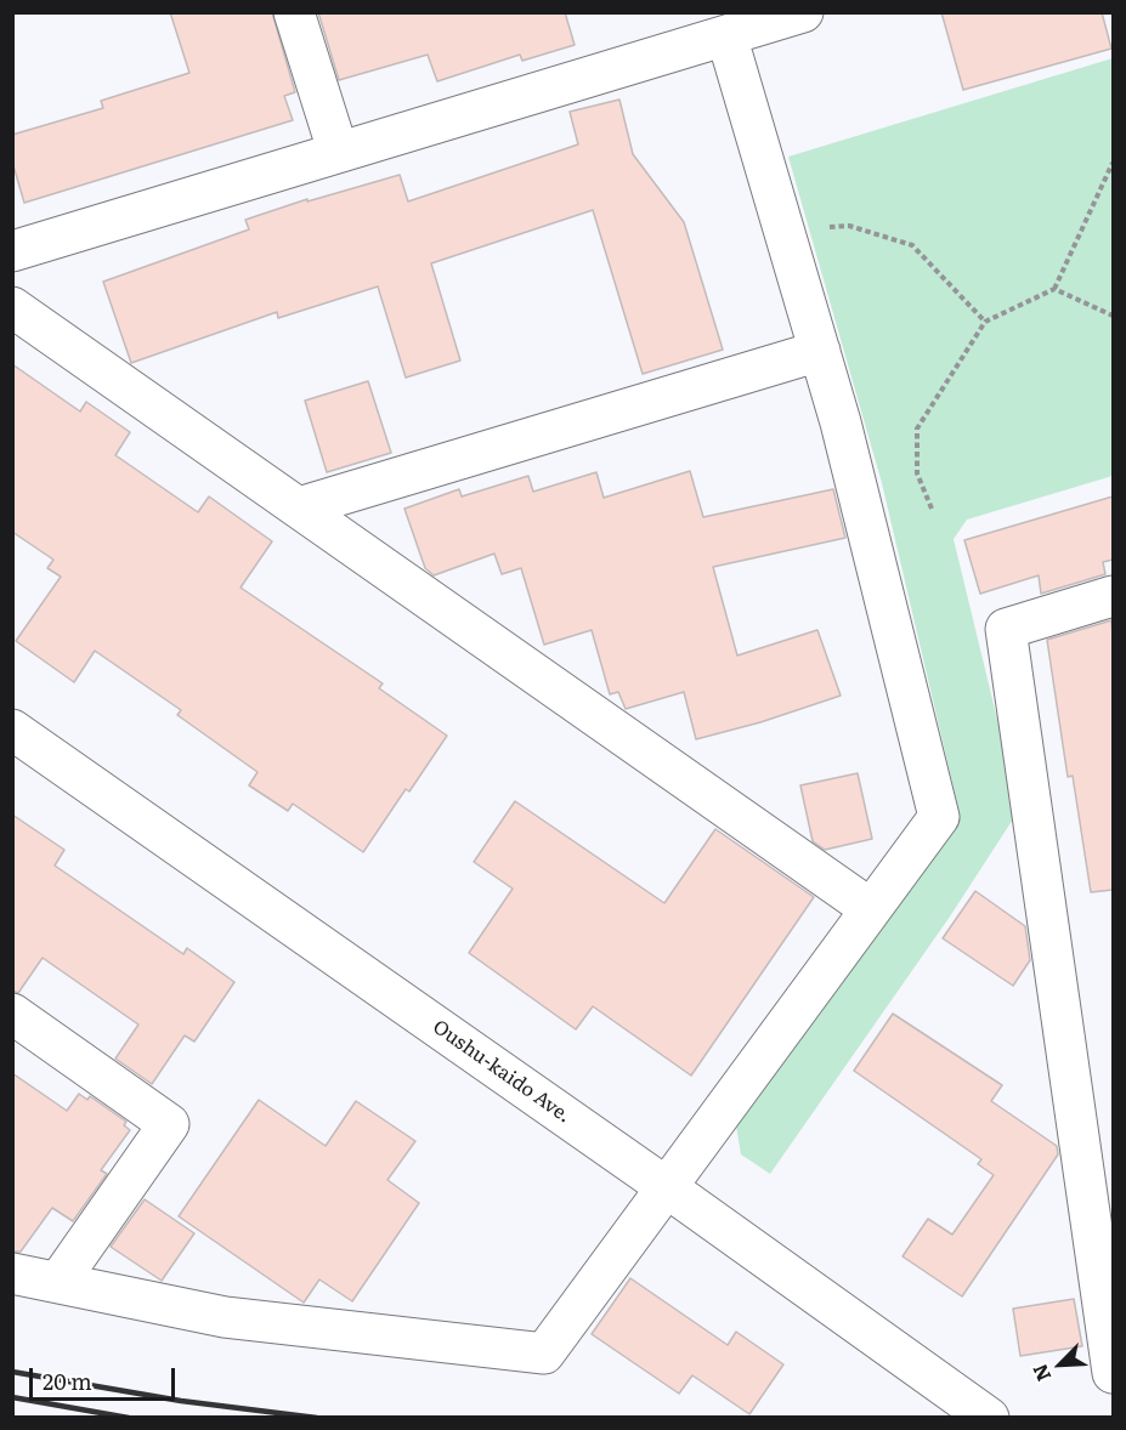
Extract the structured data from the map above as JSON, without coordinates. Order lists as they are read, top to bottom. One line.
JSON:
{"streets":{"street":["Oushu-kaido Ave."]},"scale_bar":"20 m","north":"bottom left"}
